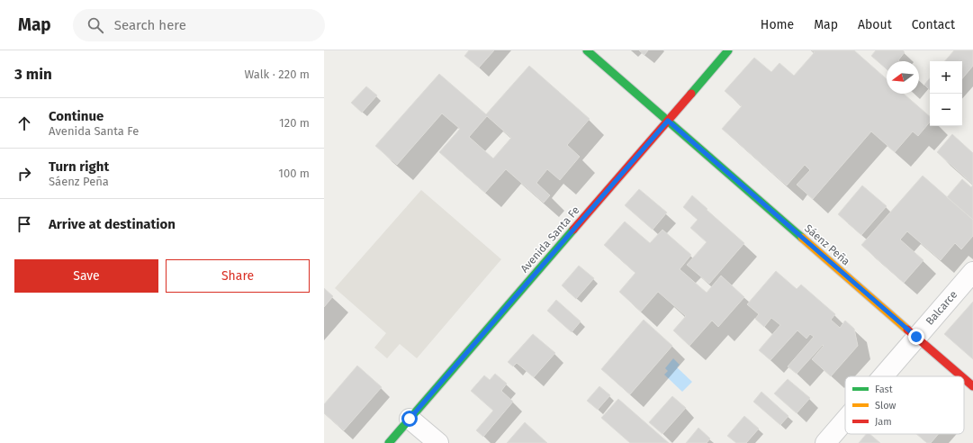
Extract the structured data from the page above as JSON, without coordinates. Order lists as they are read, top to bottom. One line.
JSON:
{"streets":{"main road":["Avenida Santa Fe","Sáenz Peña"],"street":["Balcarce"]},"crossings":[["Avenida Santa Fe","Sáenz Peña"],["Sáenz Peña","Balcarce"]],"legend":["Fast","Slow","Jam"],"north":"left","page":{"header":"Map","search":"Search here","nav":["Home","Map","About","Contact"],"heading":["3 min","Walk · 220 m"],"map_buttons":["+","−"],"list":[["Continue","Avenida Santa Fe","120 m"],["Turn right","Sáenz Peña","100 m"],"Arrive at destination"],"buttons":["Save","Share"]}}
